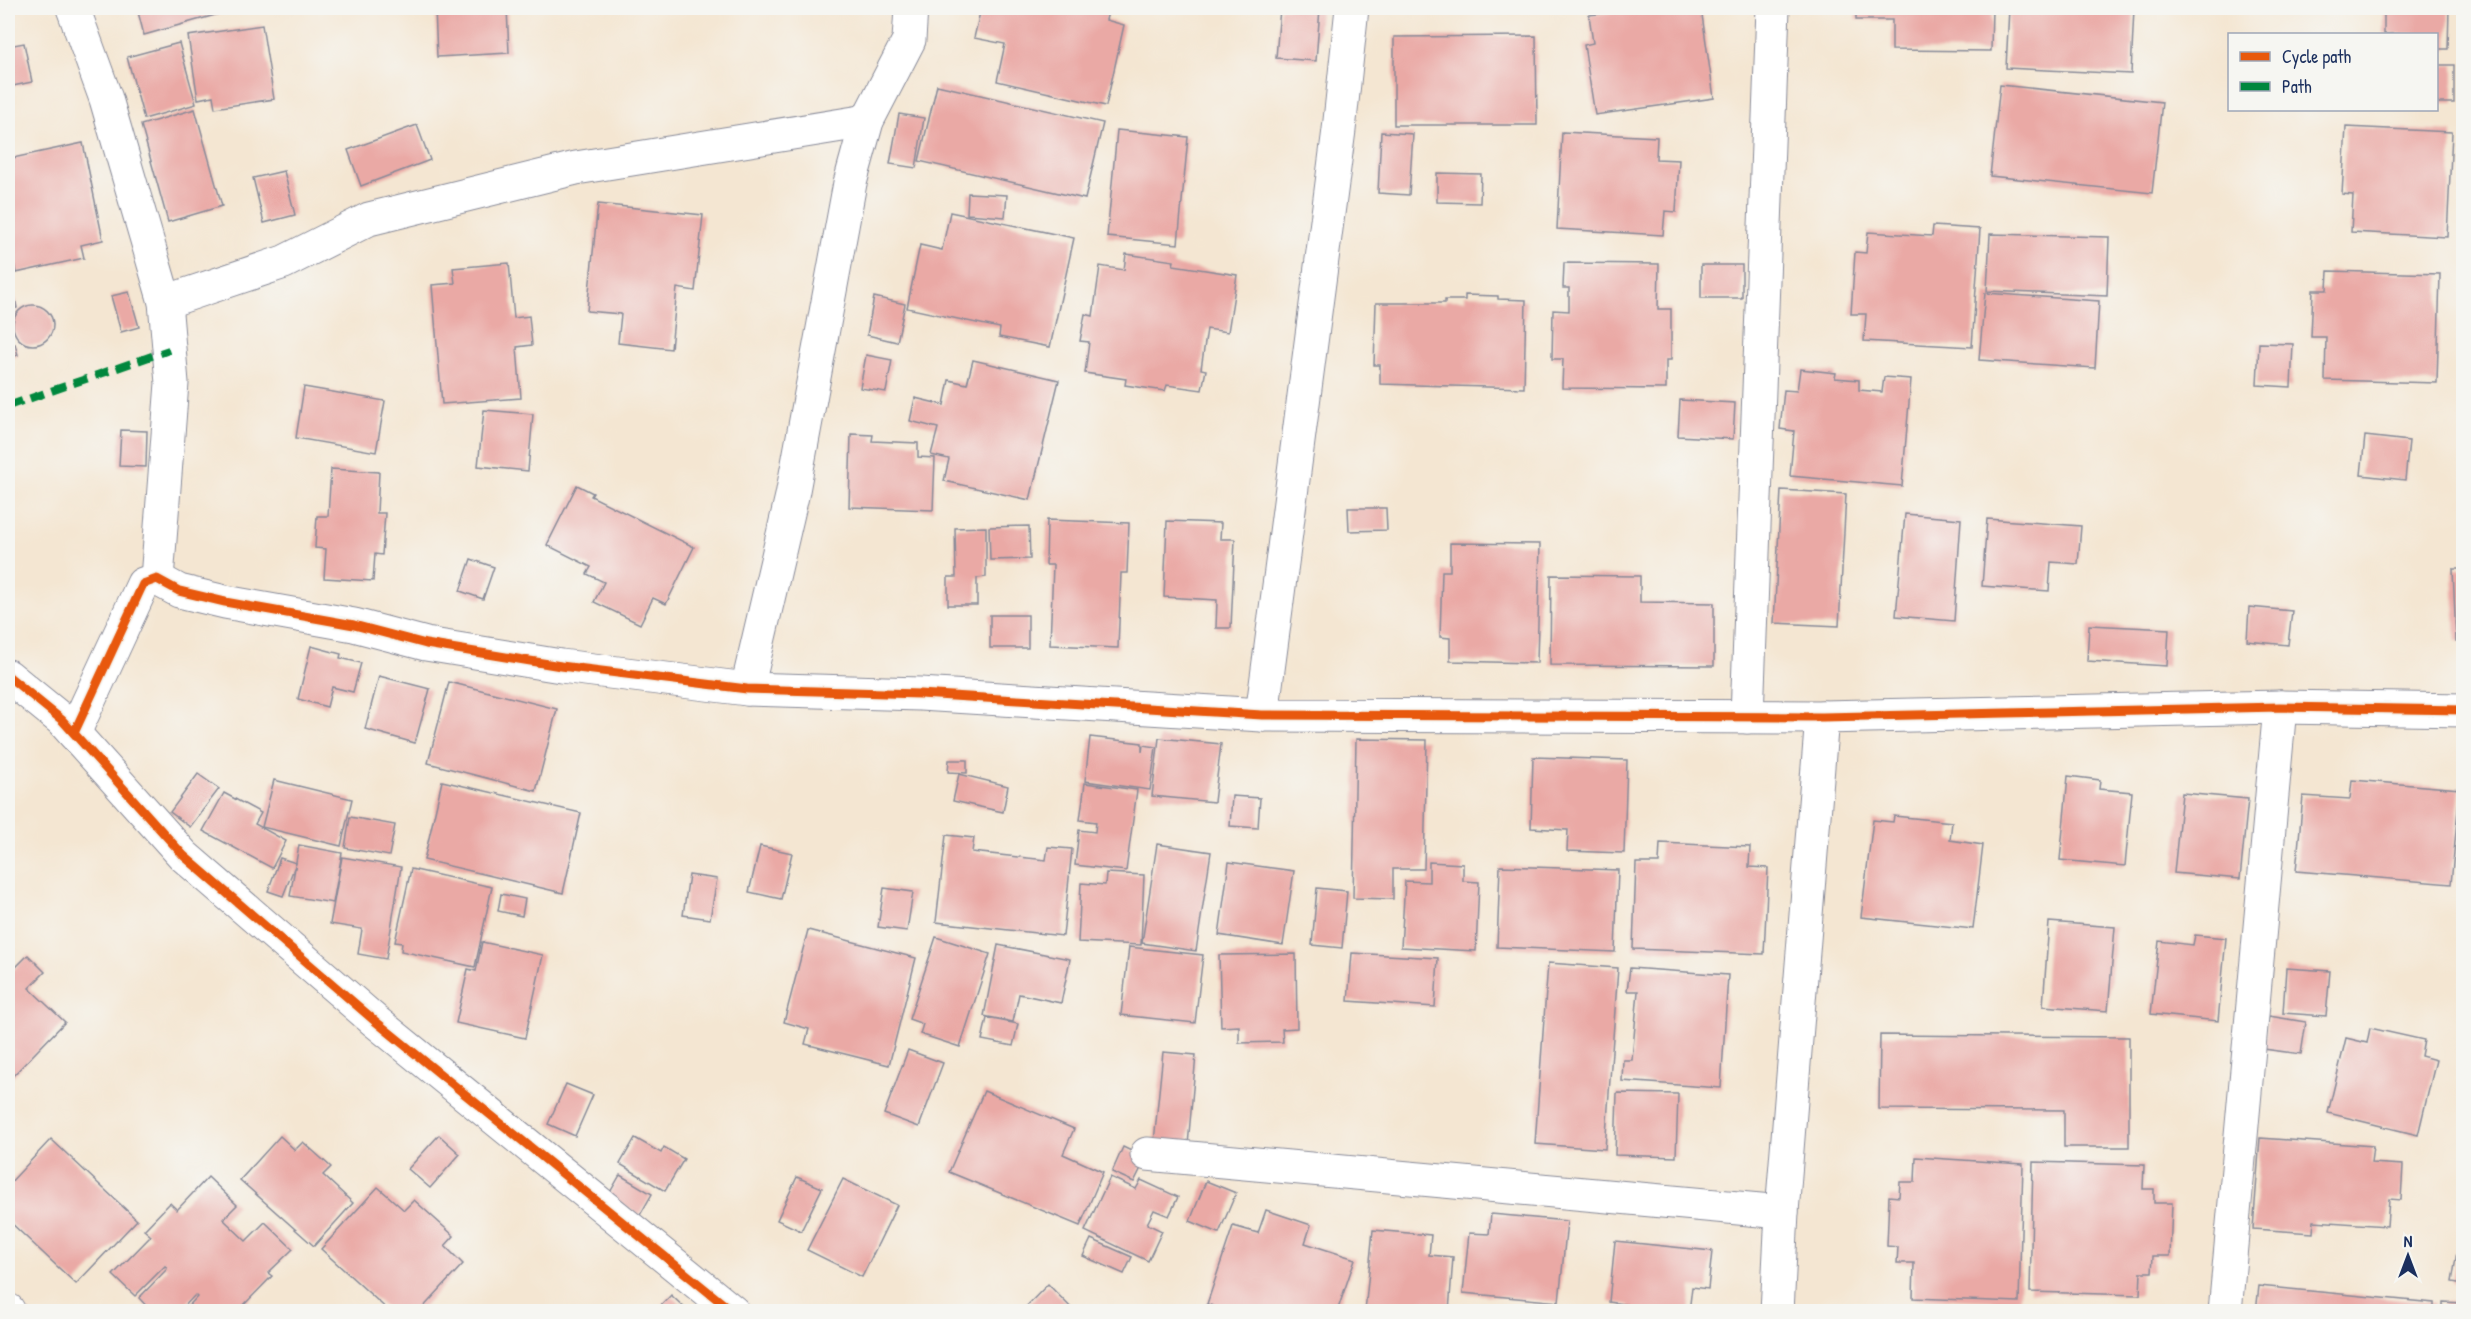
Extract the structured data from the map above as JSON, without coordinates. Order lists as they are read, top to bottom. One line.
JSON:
{"legend":["Cycle path","Path"],"north":"top"}
